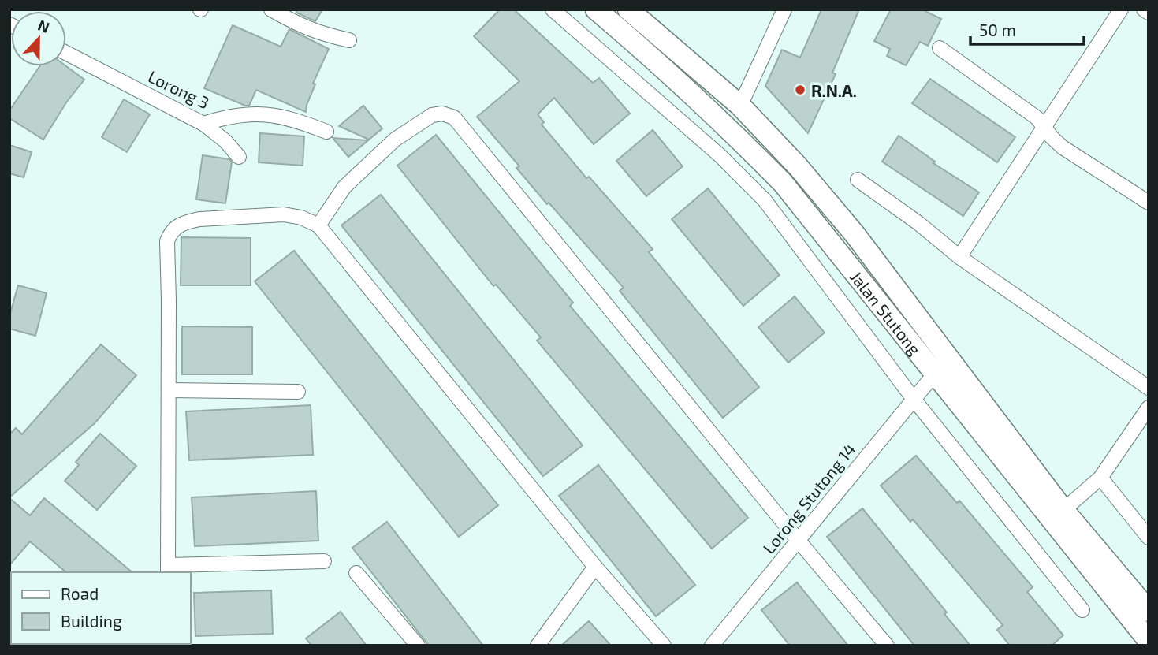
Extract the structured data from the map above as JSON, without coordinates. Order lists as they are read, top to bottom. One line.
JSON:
{"streets":{"main road":["Jalan Stutong"],"street":["Lorong 3","Lorong Stutong 14"]},"crossings":[["Jalan Stutong","Lorong Stutong 14"]],"places":["R.N.A."],"legend":["Road","Building"],"scale_bar":"50 m","north":"top"}
